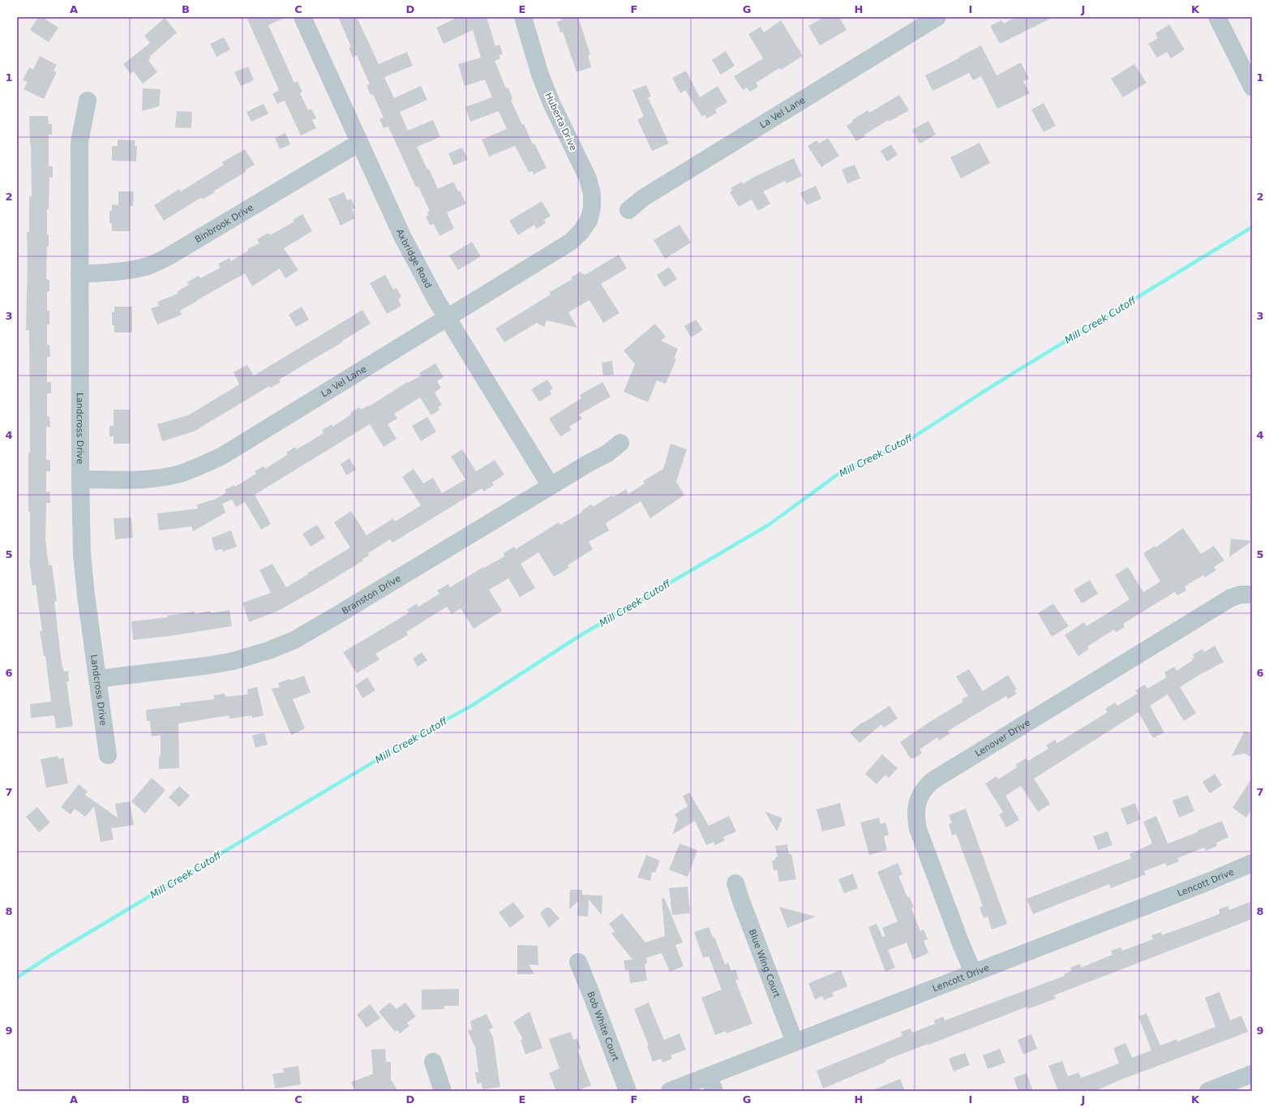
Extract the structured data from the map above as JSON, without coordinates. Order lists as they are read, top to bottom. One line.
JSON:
{"streets":{"street":["La Vel Lane","Huberta Drive","Binbrook Drive","Axbridge Road","Landcross Drive","Branston Drive","Lenover Drive","Lencott Drive","Blue Wing Court","Bob White Court"]},"crossings":[["La Vel Lane","Huberta Drive"],["La Vel Lane","Axbridge Road"],["La Vel Lane","Landcross Drive"],["Binbrook Drive","Axbridge Road"],["Binbrook Drive","Landcross Drive"],["Axbridge Road","Branston Drive"],["Landcross Drive","Branston Drive"],["Lenover Drive","Lencott Drive"],["Lencott Drive","Blue Wing Court"]],"water":["Mill Creek Cutoff"],"grid":{"columns":["A","B","C","D","E","F","G","H","I","J","K"],"rows":["1","2","3","4","5","6","7","8","9"]}}
